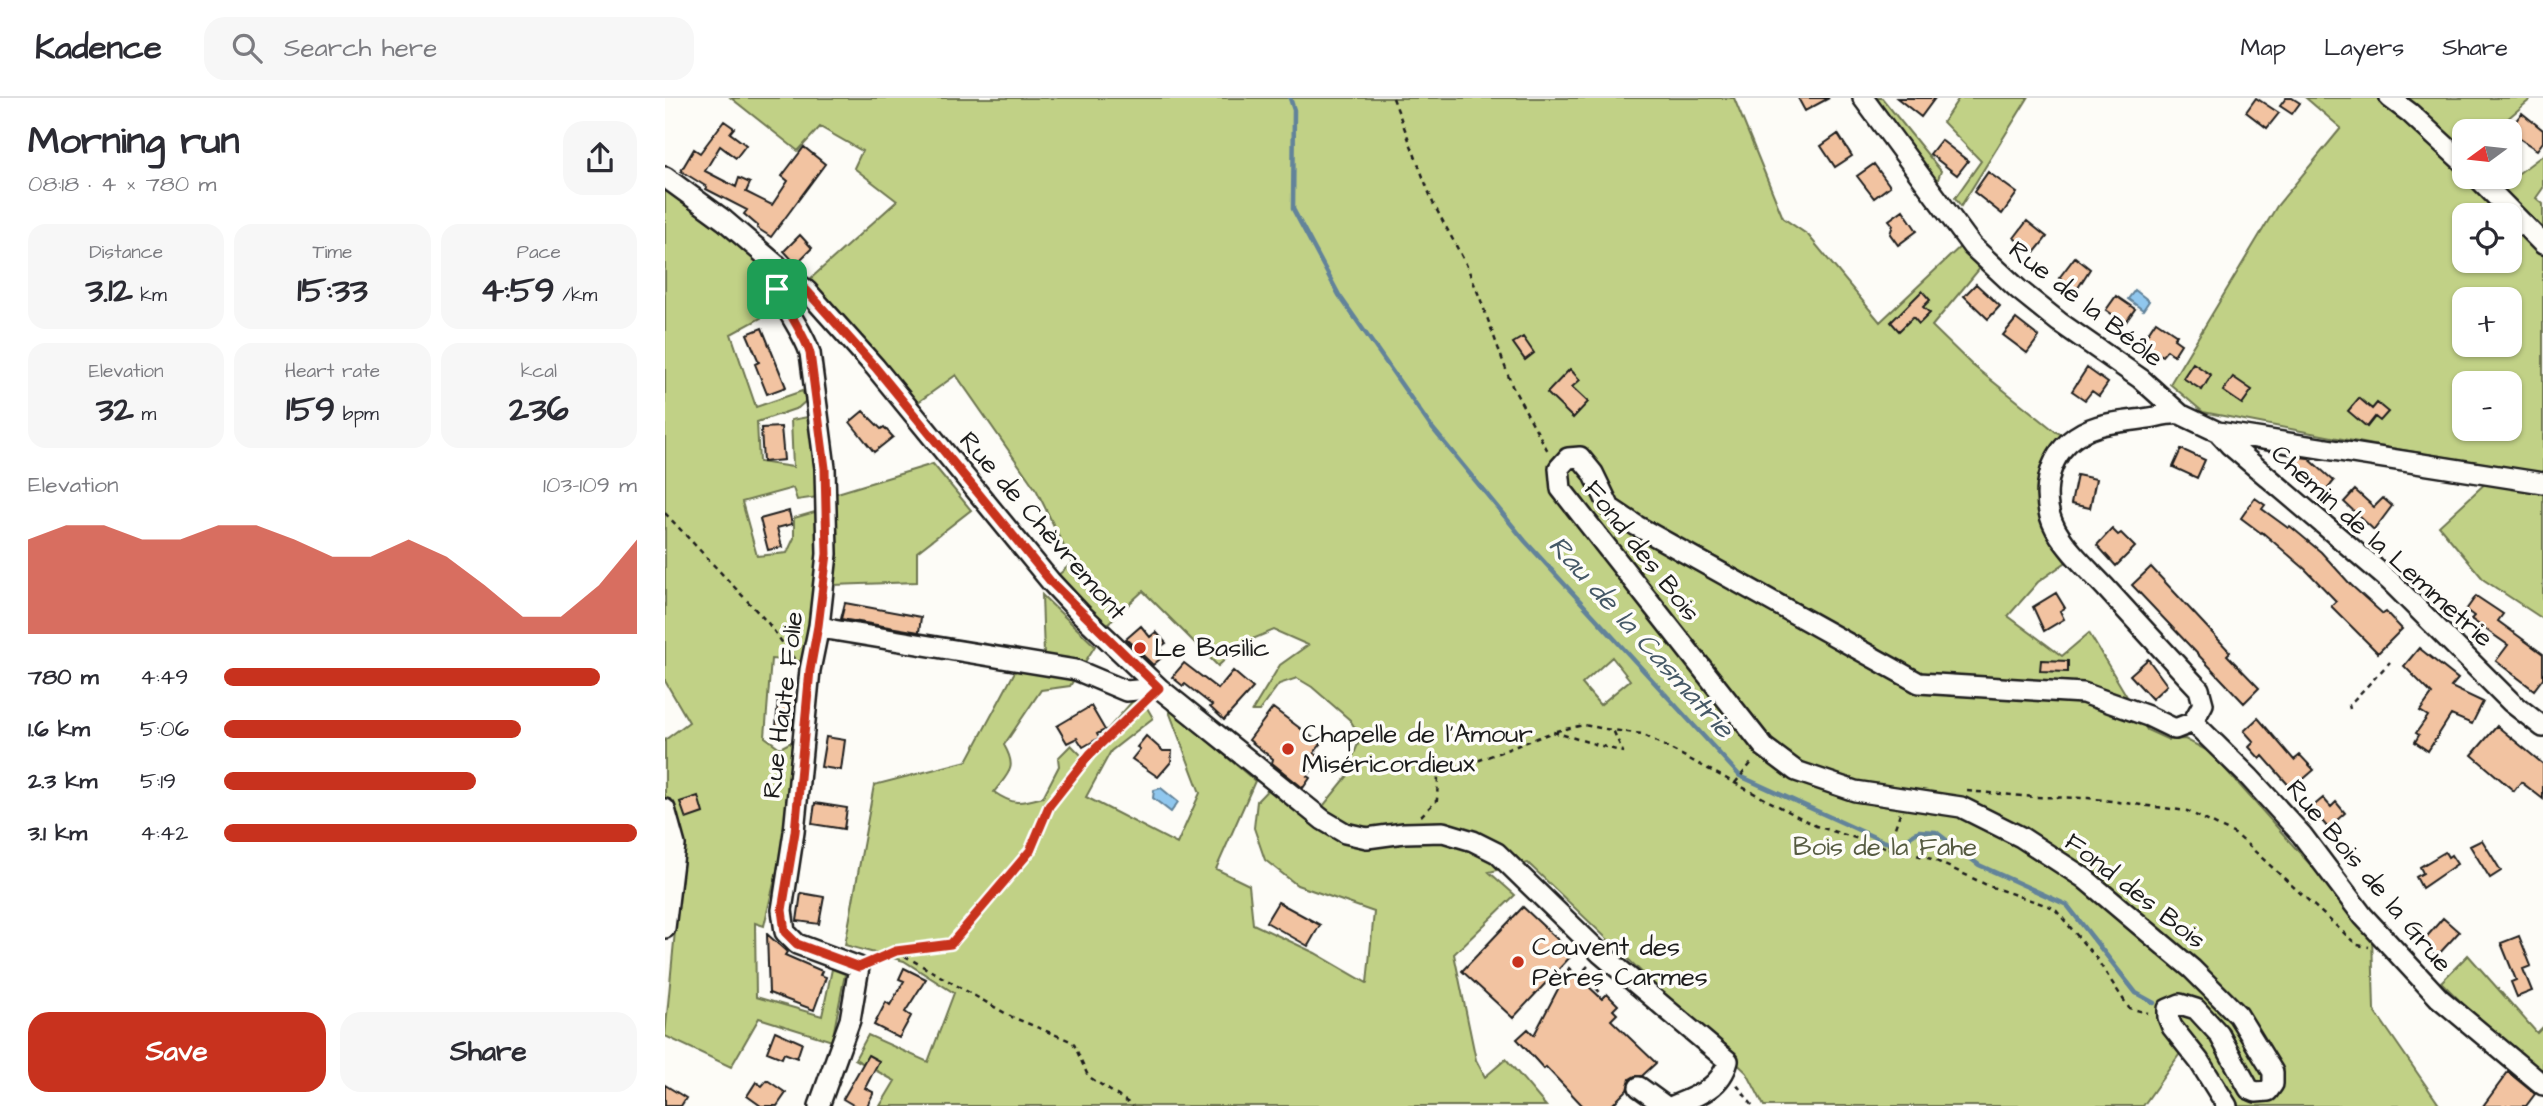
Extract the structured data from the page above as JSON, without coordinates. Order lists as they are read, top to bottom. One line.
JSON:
{"streets":{"street":["Rue de la Béôle","Rue de Chèvremont","Chemin de la Lemmetrie","Fond des Bois","Rue Haute Folie","Rue Bois de la Grue"]},"crossings":[["Rue de la Béôle","Chemin de la Lemmetrie"],["Rue de Chèvremont","Rue Haute Folie"],["Fond des Bois","Rue Bois de la Grue"]],"water":["Rau de la Casmatrie"],"parks":["Bois de la Fahe"],"places":["Le Basilic","Chapelle de l'Amour Miséricordieux","Couvent des Pères Carmes"],"north":"left","page":{"header":"Kadence","search":"Search here","nav":["Map","Layers","Share"],"heading":["Morning run","08:18 · 4 × 780 m"],"map_buttons":["+","−"],"stats":[["Distance","3.12 km"],["Time","15:33"],["Pace","4:59 /km"],["Elevation","32 m"],["Heart rate","159 bpm"],["kcal","236"]],"chart":["Elevation","103–109 m"],"list":[{"name":"780 m","note":"4:49"},{"name":"1.6 km","note":"5:06"},{"name":"2.3 km","note":"5:19"},{"name":"3.1 km","note":"4:42"}],"buttons":["Save","Share"]}}
